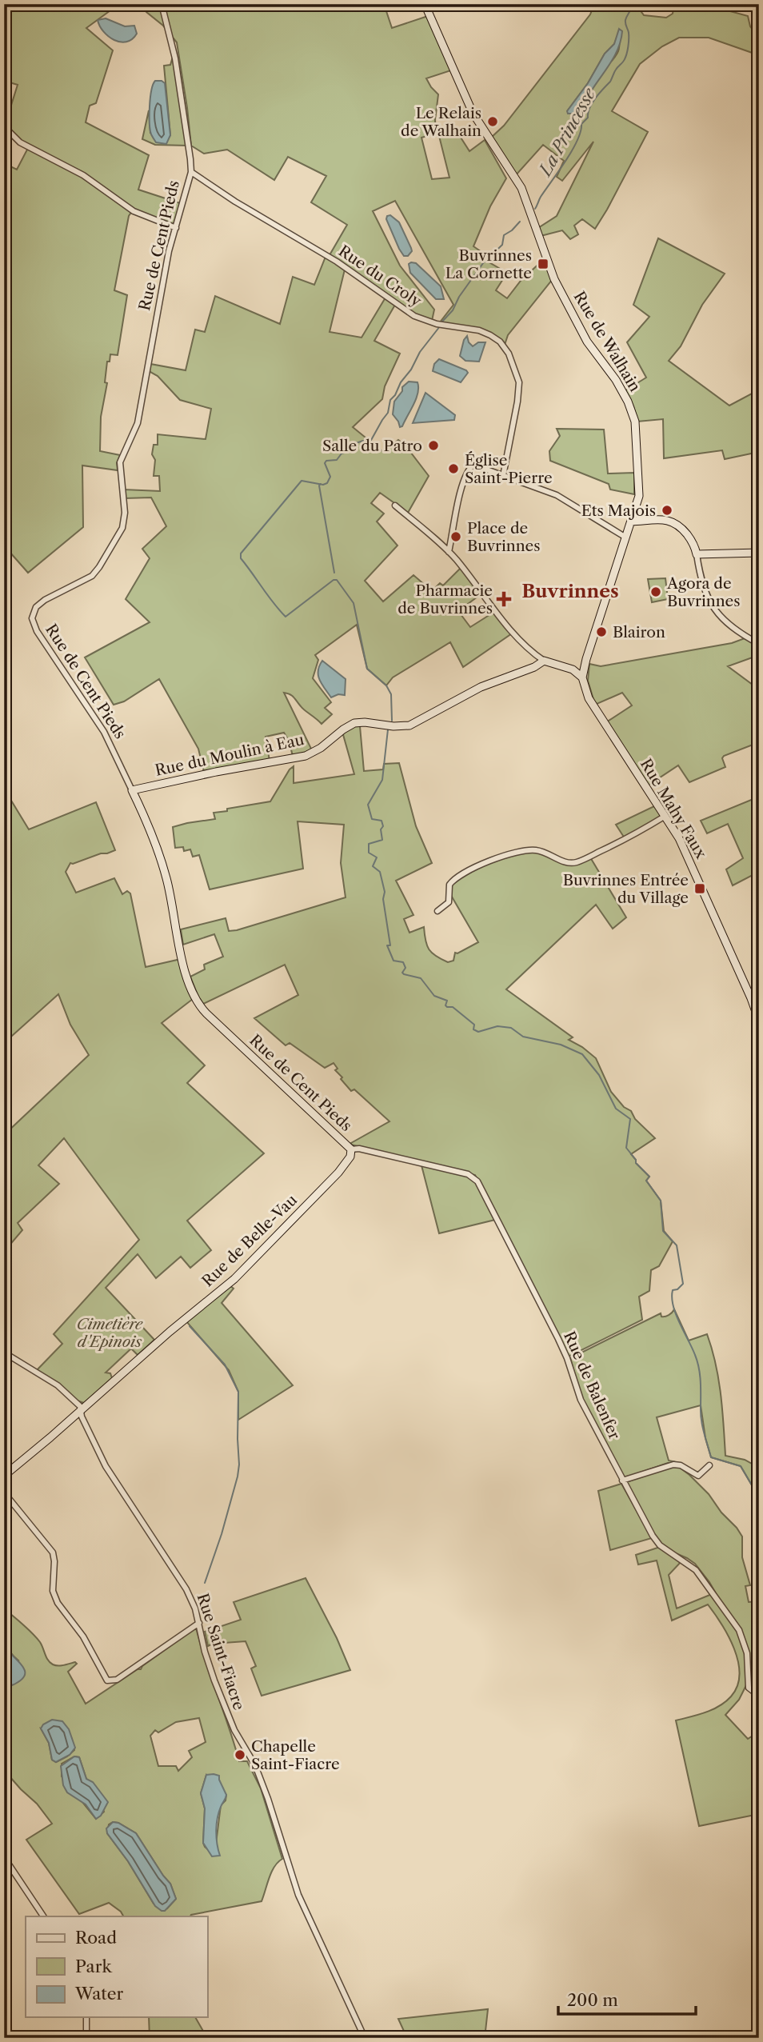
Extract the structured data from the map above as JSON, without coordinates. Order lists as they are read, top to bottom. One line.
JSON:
{"streets":{"street":["Rue de Cent Pieds","Rue du Croly","Rue de Walhain","Rue du Moulin à Eau","Rue Mahy Faux","Rue de Belle-Vau","Rue de Balenfer","Rue Saint-Fiacre"]},"crossings":[["Rue de Cent Pieds","Rue du Croly"],["Rue de Cent Pieds","Rue du Moulin à Eau"],["Rue de Cent Pieds","Rue de Belle-Vau"],["Rue de Cent Pieds","Rue de Balenfer"],["Rue de Walhain","Rue Mahy Faux"],["Rue de Belle-Vau","Rue de Balenfer"],["Rue de Belle-Vau","Rue Saint-Fiacre"]],"districts":["Buvrinnes"],"water":["La Princesse"],"parks":["Cimetière d'Epinois"],"places":{"other":["Le Relais de Walhain","Salle du Patro","Église Saint-Pierre","Ets Majois","Place de Buvrinnes","Agora de Buvrinnes","Blairon","Chapelle Saint-Fiacre"],"transit":["Buvrinnes La Cornette","Buvrinnes Entrée du Village"],"health":["Pharmacie de Buvrinnes"]},"legend":["Road","Park","Water"],"scale_bar":"200 m"}
